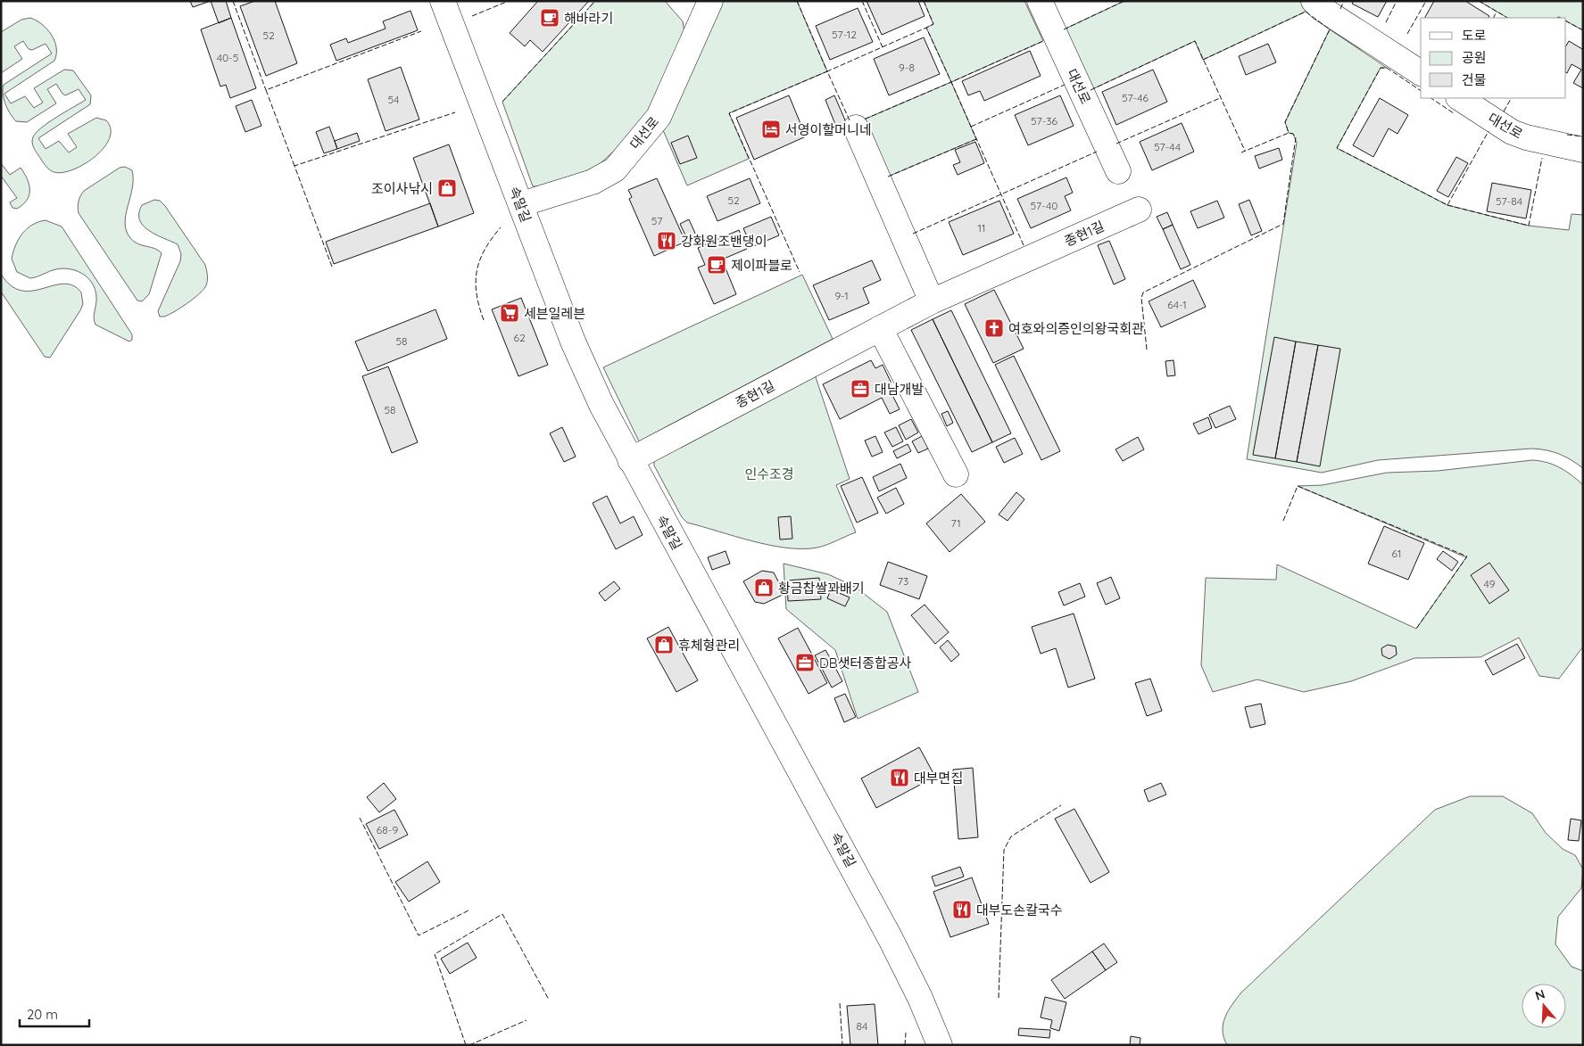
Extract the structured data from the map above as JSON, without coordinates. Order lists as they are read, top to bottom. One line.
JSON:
{"streets":{"street":["대선로","속말길","종현1길"]},"crossings":[["대선로","속말길"],["속말길","종현1길"]],"parks":["인수조경"],"places":{"cafe":["해바라기","제이파블로"],"hotel":["서영이할머니네"],"shop":["조이사낚시","황금찹쌀꽈배기","휴체형관리"],"restaurant":["강화원조밴댕이","대부면집","대부도손칼국수"],"supermarket":["세븐일레븐"],"church":["여호와의증인의왕국회관"],"office":["대남개발","DB샛터종합공사"]},"house_numbers":["57-12","52","40-5","9-8","57-46","54","57-36","57-44","52","57-84","57-40","57","11","9-1","64-1","62","58","58","71","61","73","49","68-9","84"],"legend":["도로","공원","건물"],"scale_bar":"20 m","north":"top"}
